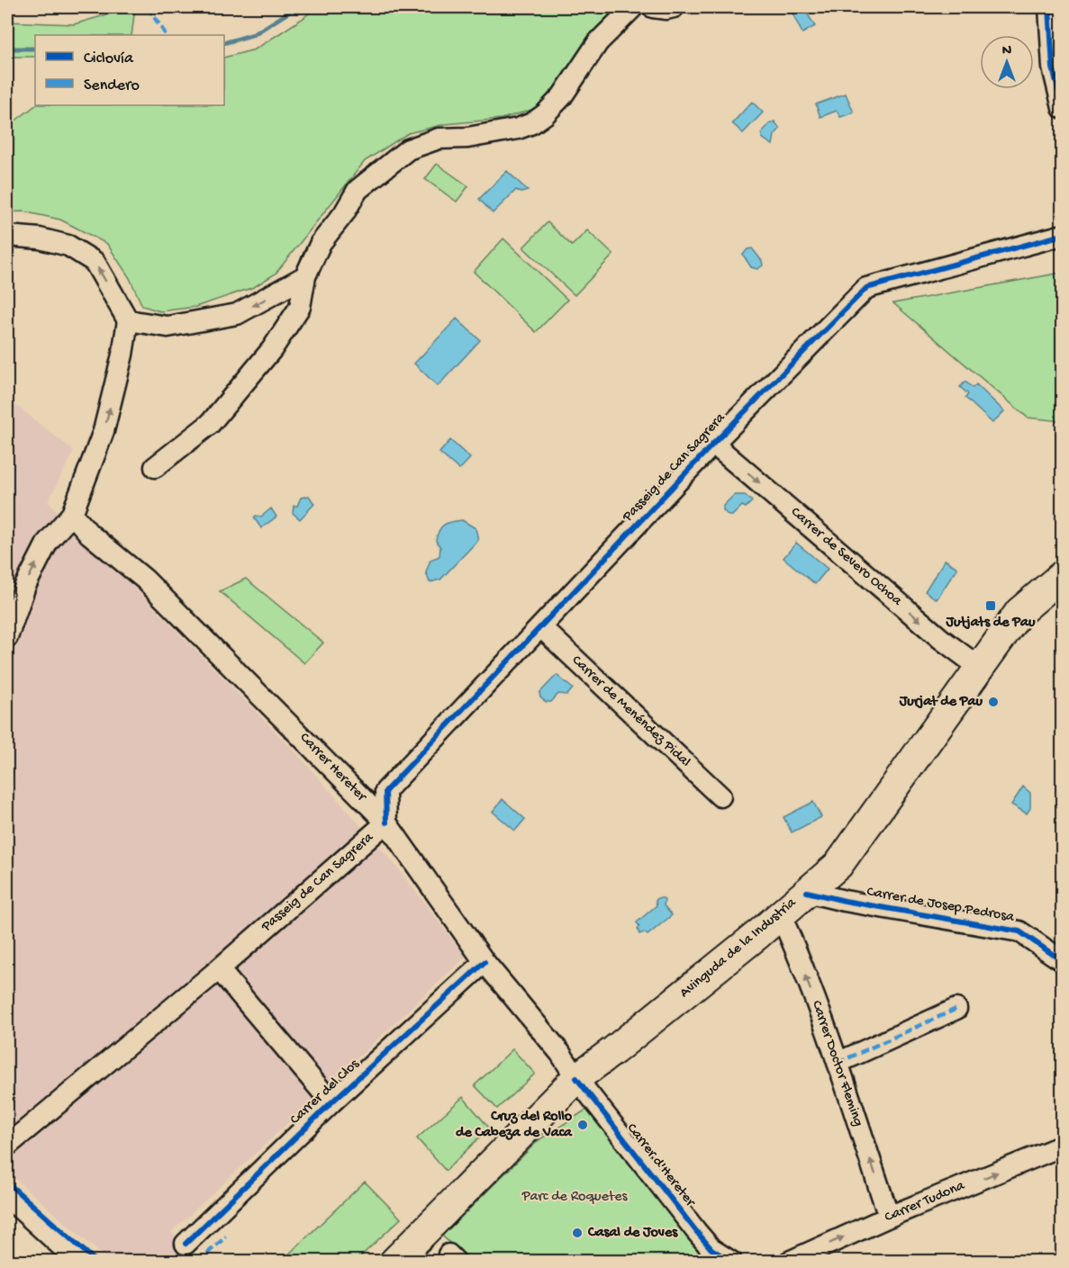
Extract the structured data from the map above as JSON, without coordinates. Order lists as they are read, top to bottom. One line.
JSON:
{"streets":{"street":["Passeig de Can Sagrera","Carrer de Severo Ochoa","Carrer de Menéndez Pidal","Carrer Hereter","Carrer de Josep Pedrosa","Avinguda de la Industria","Carrer Doctor Fleming","Carrer del Clos","Carrer d'Hereter","Carrer Tudona"]},"crossings":[["Passeig de Can Sagrera","Carrer de Severo Ochoa"],["Passeig de Can Sagrera","Carrer de Menéndez Pidal"],["Passeig de Can Sagrera","Carrer Hereter"],["Carrer de Severo Ochoa","Avinguda de la Industria"],["Carrer Hereter","Avinguda de la Industria"],["Carrer Hereter","Carrer del Clos"],["Carrer Hereter","Carrer d'Hereter"],["Carrer de Josep Pedrosa","Avinguda de la Industria"],["Avinguda de la Industria","Carrer Doctor Fleming"],["Avinguda de la Industria","Carrer d'Hereter"],["Carrer Doctor Fleming","Carrer Tudona"]],"one_way":["Carrer de Severo Ochoa","Carrer Doctor Fleming"],"parks":["Parc de Roquetes"],"places":{"transit":["Jutjats de Pau"],"other":["Jurjat de Pau","Cruz del Rollo de Cabeza de Vaca","Casal de Joves"]},"legend":["Ciclovía","Sendero"],"north":"top"}
